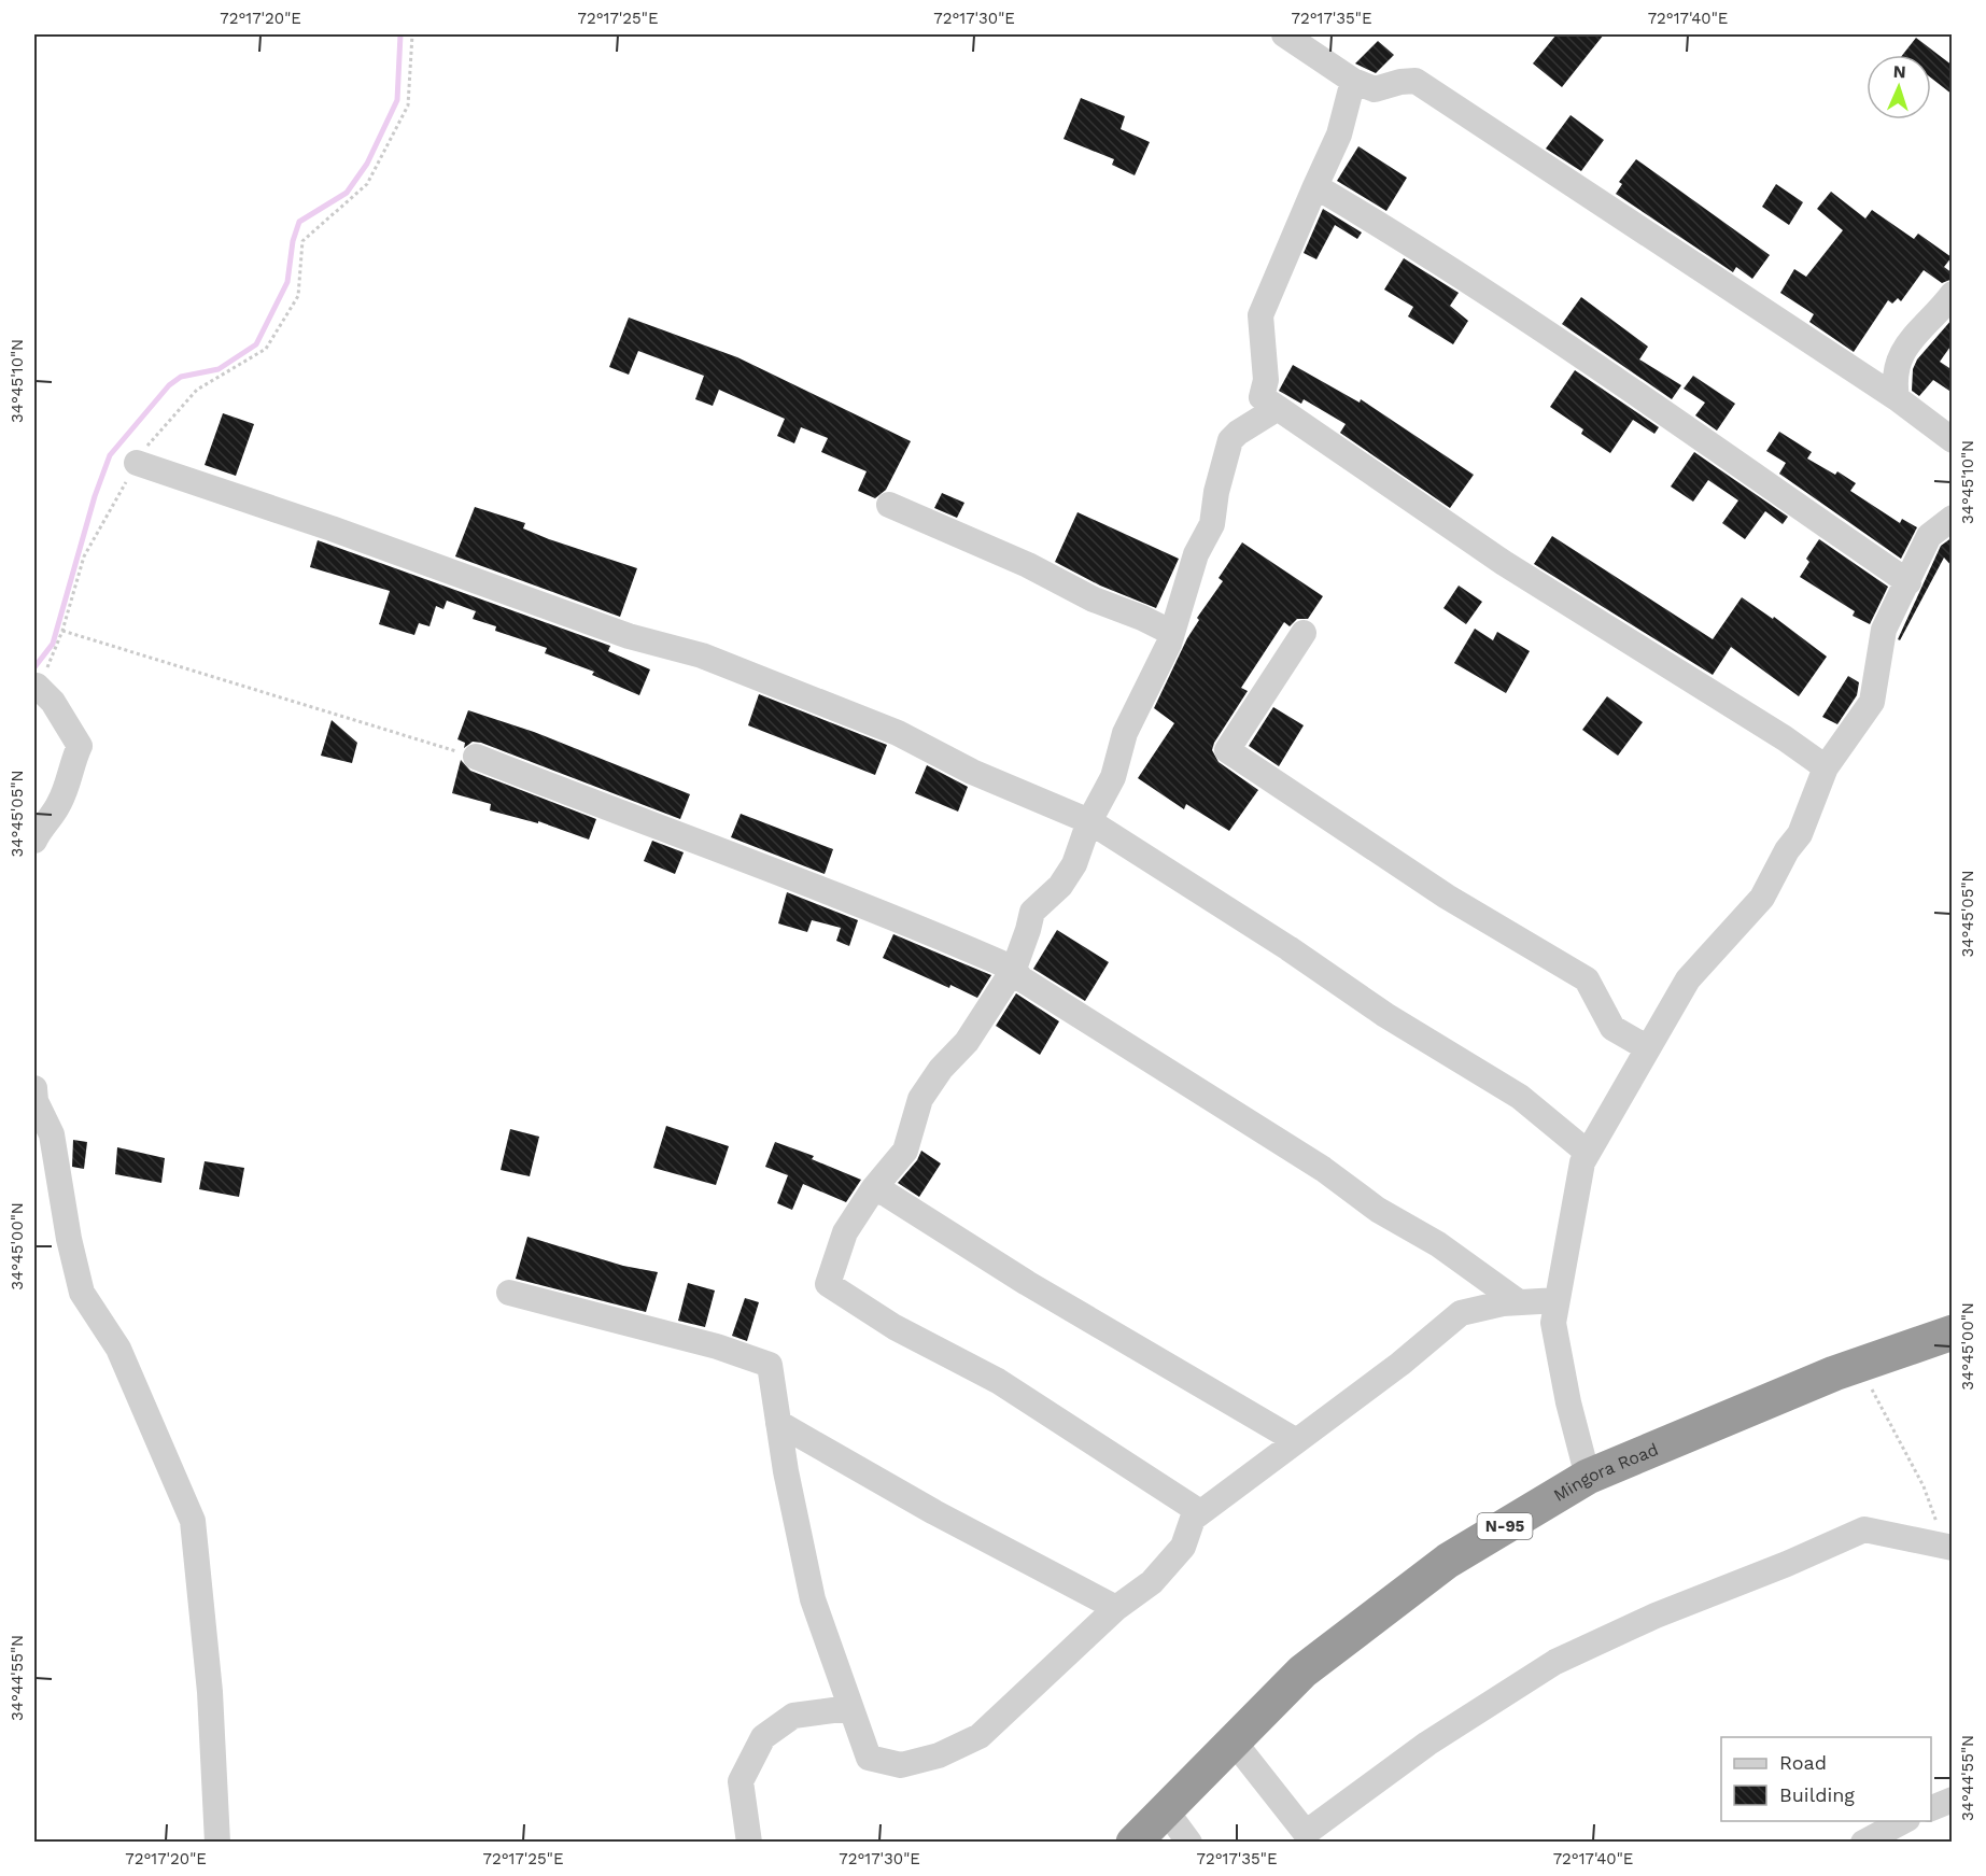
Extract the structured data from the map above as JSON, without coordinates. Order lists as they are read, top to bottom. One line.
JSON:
{"streets":{"highway":["Mingora Road","N-95"]},"legend":["Road","Building"],"north":"top","coordinates":["72°17'20\"E","72°17'25\"E","72°17'30\"E","72°17'35\"E","72°17'40\"E","34°45'10\"N","34°45'05\"N","34°45'00\"N","34°44'55\"N"]}
